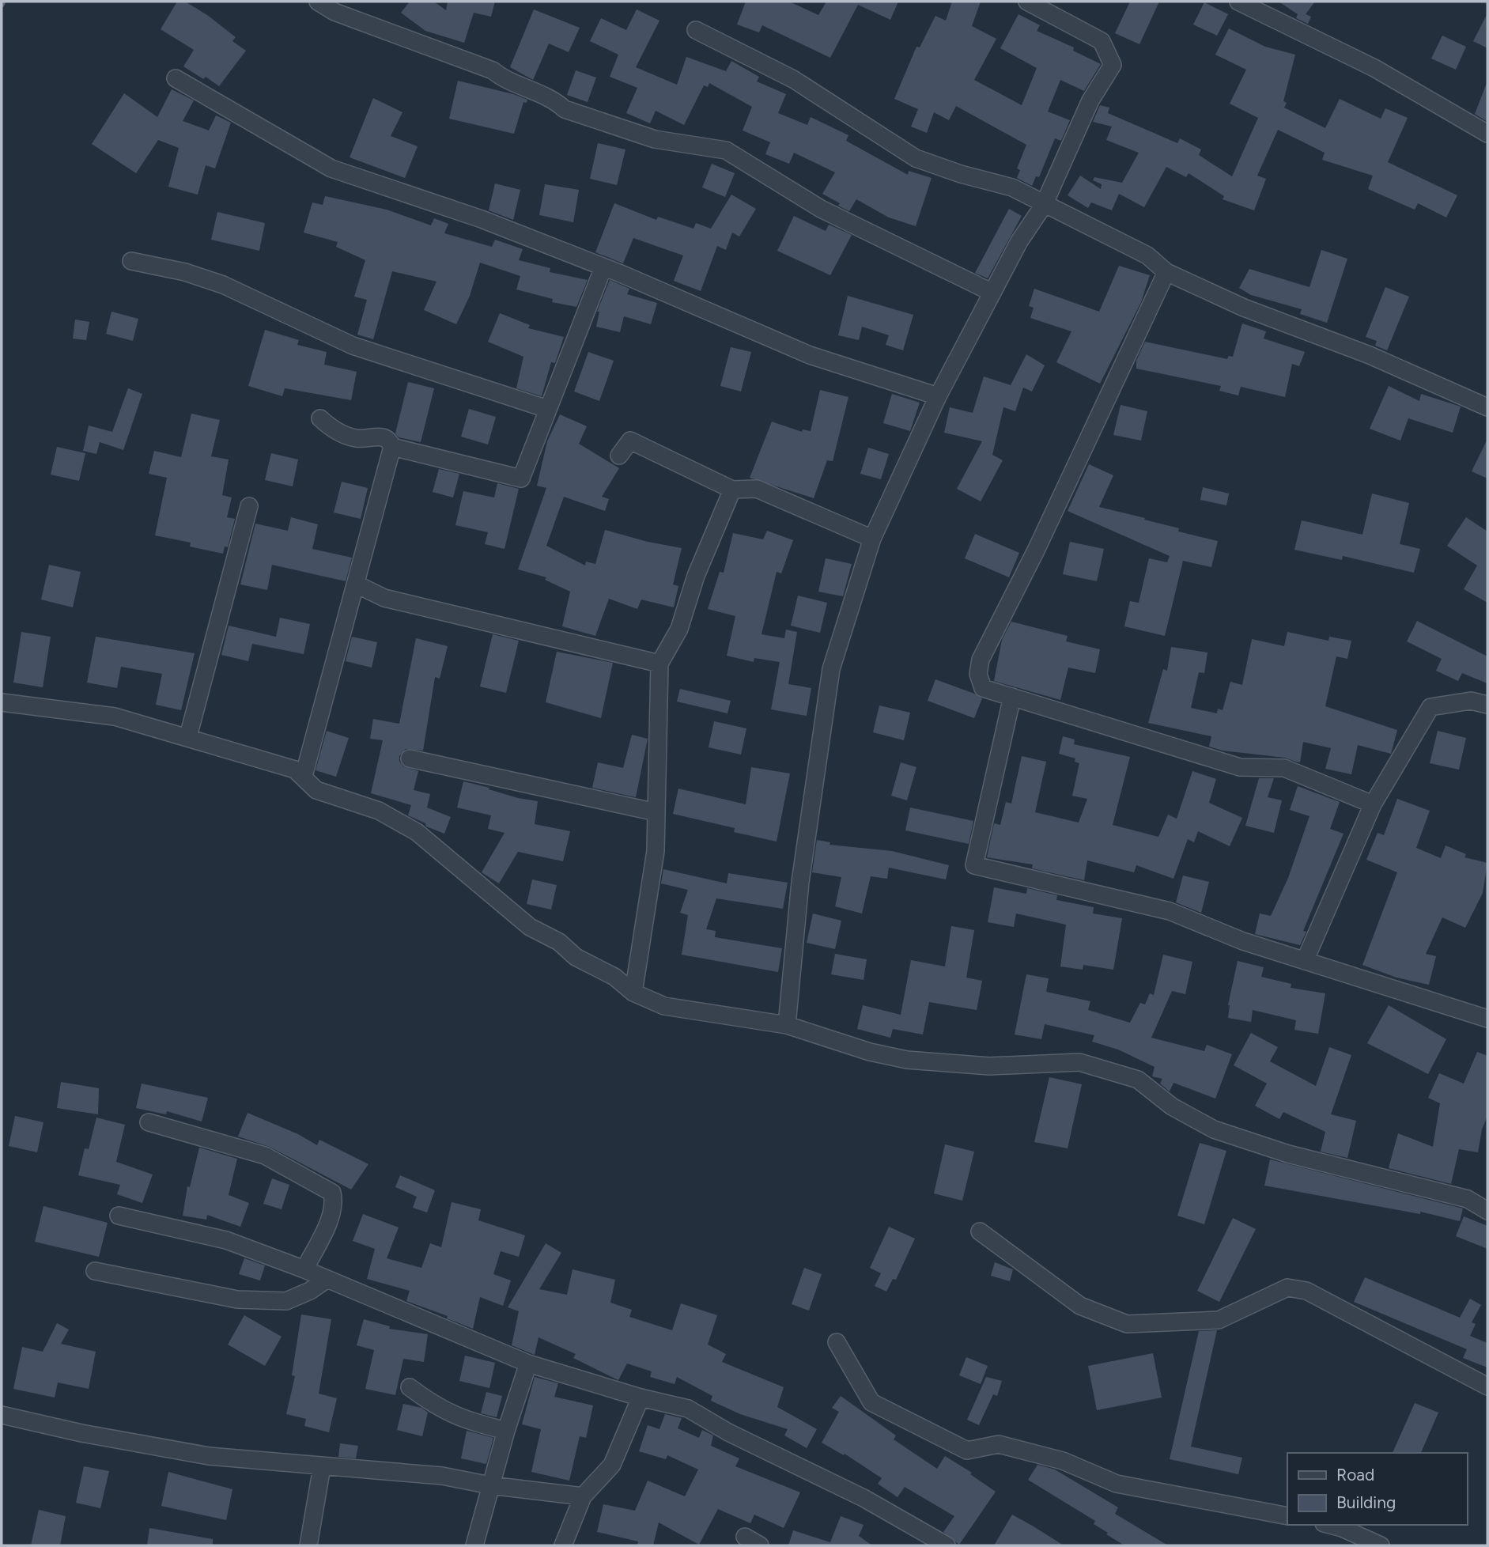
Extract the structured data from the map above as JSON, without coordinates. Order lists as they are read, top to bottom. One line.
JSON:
{"legend":["Road","Building"]}
